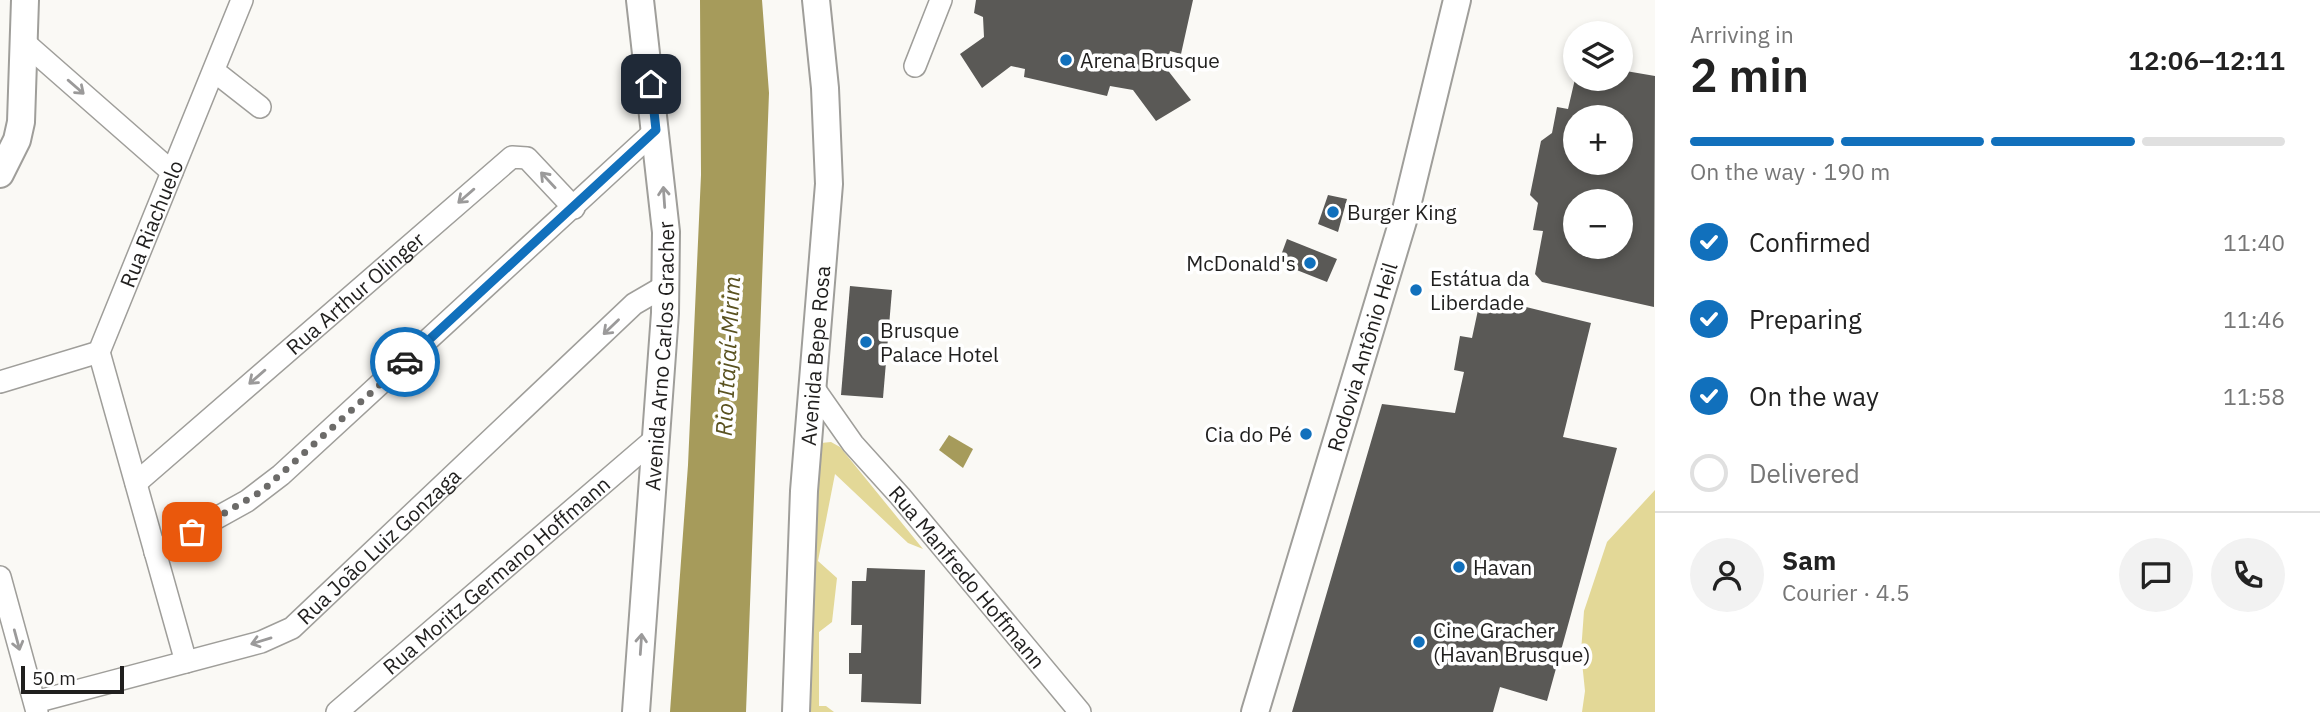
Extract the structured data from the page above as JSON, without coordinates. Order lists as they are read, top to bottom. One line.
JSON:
{"streets":{"main road":["Avenida Arno Carlos Gracher","Avenida Bepe Rosa","Rodovia Antônio Heil"],"street":["Rua Riachuelo","Rua Arthur Olinger","Rua João Luiz Gonzaga","Rua Moritz Germano Hoffmann","Rua Manfredo Hoffmann"]},"crossings":[["Avenida Arno Carlos Gracher","Rua João Luiz Gonzaga"],["Avenida Arno Carlos Gracher","Rua Moritz Germano Hoffmann"],["Avenida Bepe Rosa","Rua Manfredo Hoffmann"]],"one_way":["Avenida Arno Carlos Gracher"],"water":["Rio Itajaí-Mirim"],"places":["Arena Brusque","Burger King","McDonald's","Estátua da Liberdade","Brusque Palace Hotel","Cia do Pé","Havan","Cine Gracher (Havan Brusque)"],"scale_bar":"50 m","page":{"heading":["2 min","Arriving in","12:06–12:11"],"panel":["Sam","Courier · 4.5"],"map_buttons":["+","−"],"bar":"On the way · 190 m","list":[["Confirmed","11:40"],["Preparing","11:46"],["On the way","11:58"],"Delivered"],"scale":"50 m"}}
